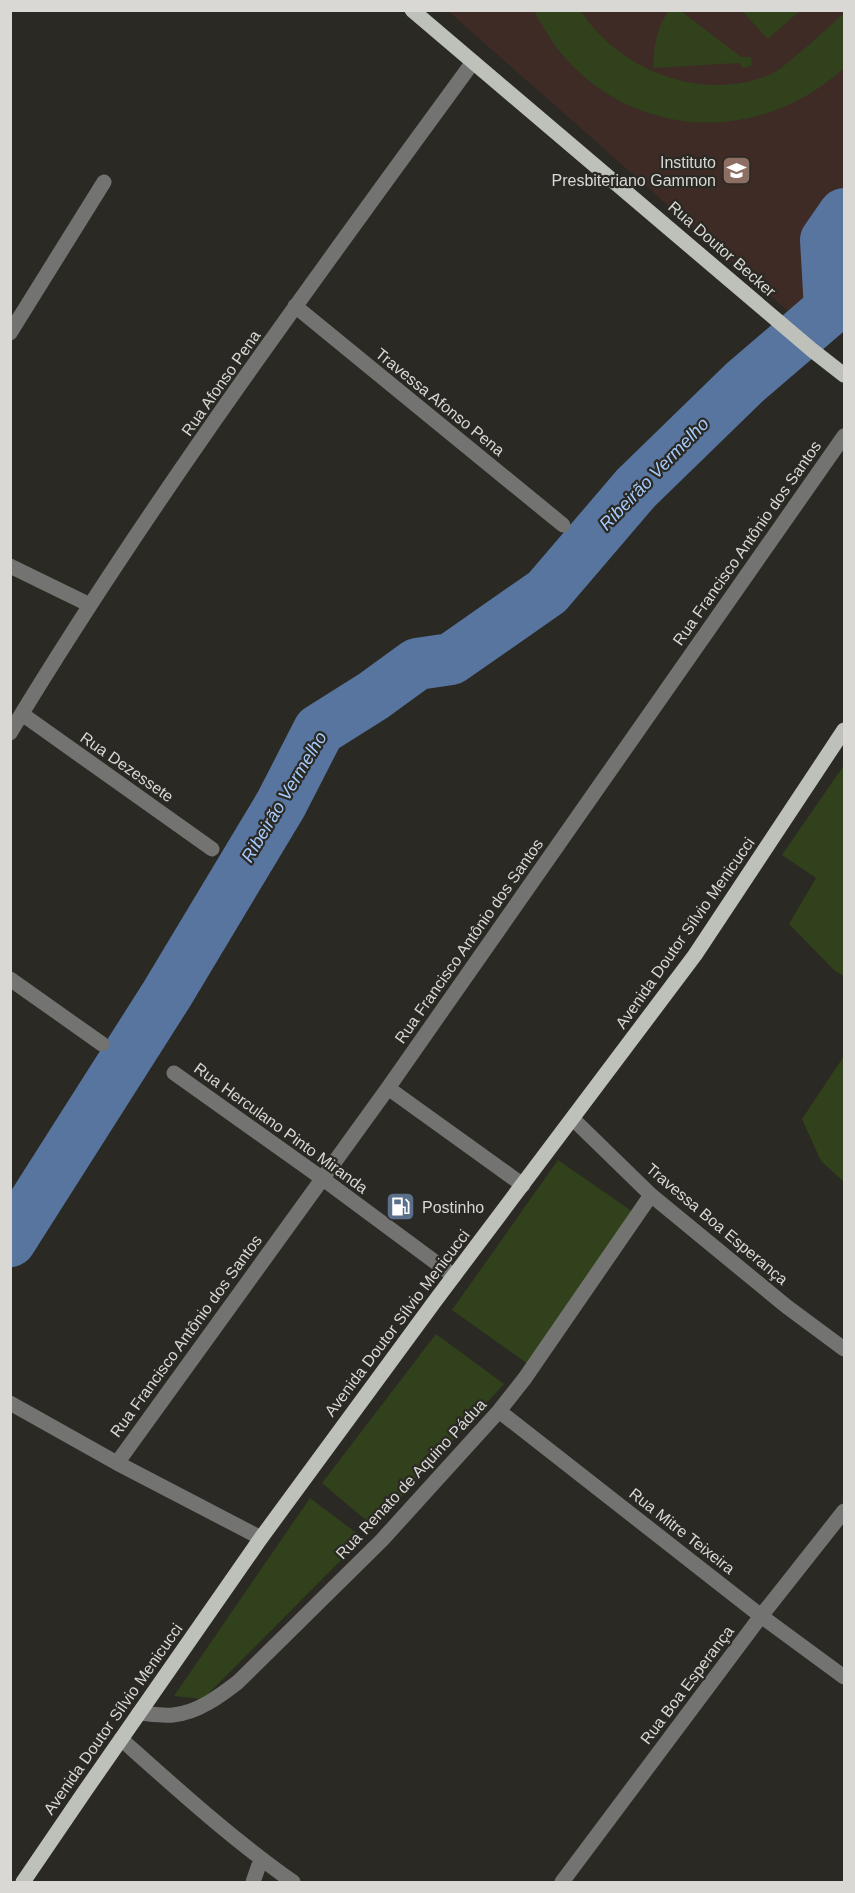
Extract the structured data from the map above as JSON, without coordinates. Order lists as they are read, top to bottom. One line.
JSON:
{"streets":{"main road":["Rua Doutor Becker","Avenida Doutor Sílvio Menicucci"],"street":["Rua Afonso Pena","Travessa Afonso Pena","Rua Francisco Antônio dos Santos","Rua Dezessete","Rua Herculano Pinto Miranda","Travessa Boa Esperança","Rua Renato de Aquino Pádua","Rua Mitre Teixeira","Rua Boa Esperança"]},"crossings":[["Rua Doutor Becker","Rua Afonso Pena"],["Rua Afonso Pena","Travessa Afonso Pena"],["Rua Afonso Pena","Rua Dezessete"],["Rua Francisco Antônio dos Santos","Rua Herculano Pinto Miranda"],["Avenida Doutor Sílvio Menicucci","Rua Herculano Pinto Miranda"],["Avenida Doutor Sílvio Menicucci","Travessa Boa Esperança"],["Avenida Doutor Sílvio Menicucci","Rua Renato de Aquino Pádua"],["Travessa Boa Esperança","Rua Renato de Aquino Pádua"],["Rua Renato de Aquino Pádua","Rua Mitre Teixeira"],["Rua Mitre Teixeira","Rua Boa Esperança"]],"water":["Ribeirão Vermelho"],"places":{"school or university":["Instituto Presbiteriano Gammon"],"fuel station":["Postinho"]}}
